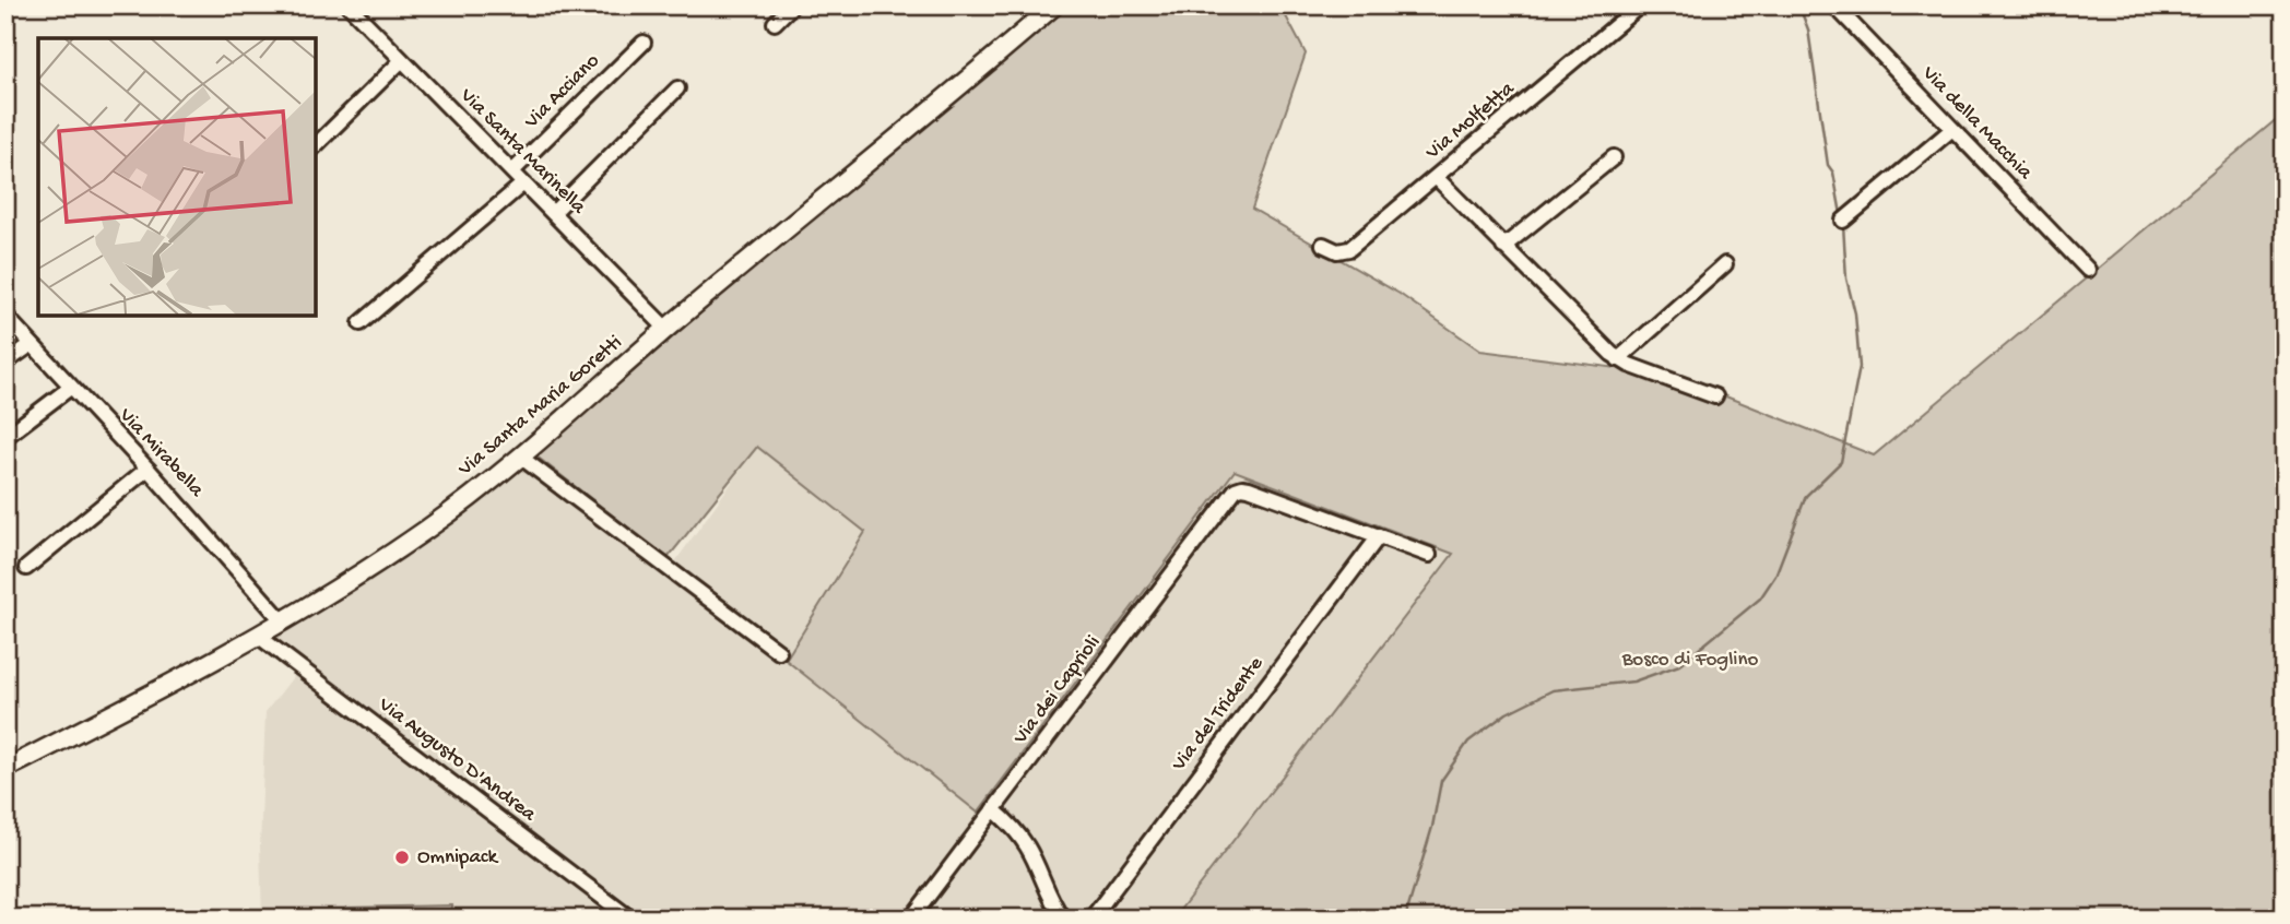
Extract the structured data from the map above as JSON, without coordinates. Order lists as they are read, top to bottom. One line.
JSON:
{"streets":{"main road":["Via Santa Maria Goretti"],"street":["Via Acciano","Via Molfetta","Via della Macchia","Via Santa Marinella","Via Mirabella","Via dei Caprioli","Via del Tridente","Via Augusto D'Andrea"]},"crossings":[["Via Acciano","Via Santa Marinella"],["Via Santa Marinella","Via Santa Maria Goretti"],["Via Santa Maria Goretti","Via Mirabella"],["Via Santa Maria Goretti","Via Augusto D'Andrea"],["Via dei Caprioli","Via del Tridente"]],"parks":["Bosco di Foglino"],"places":["Omnipack"]}
